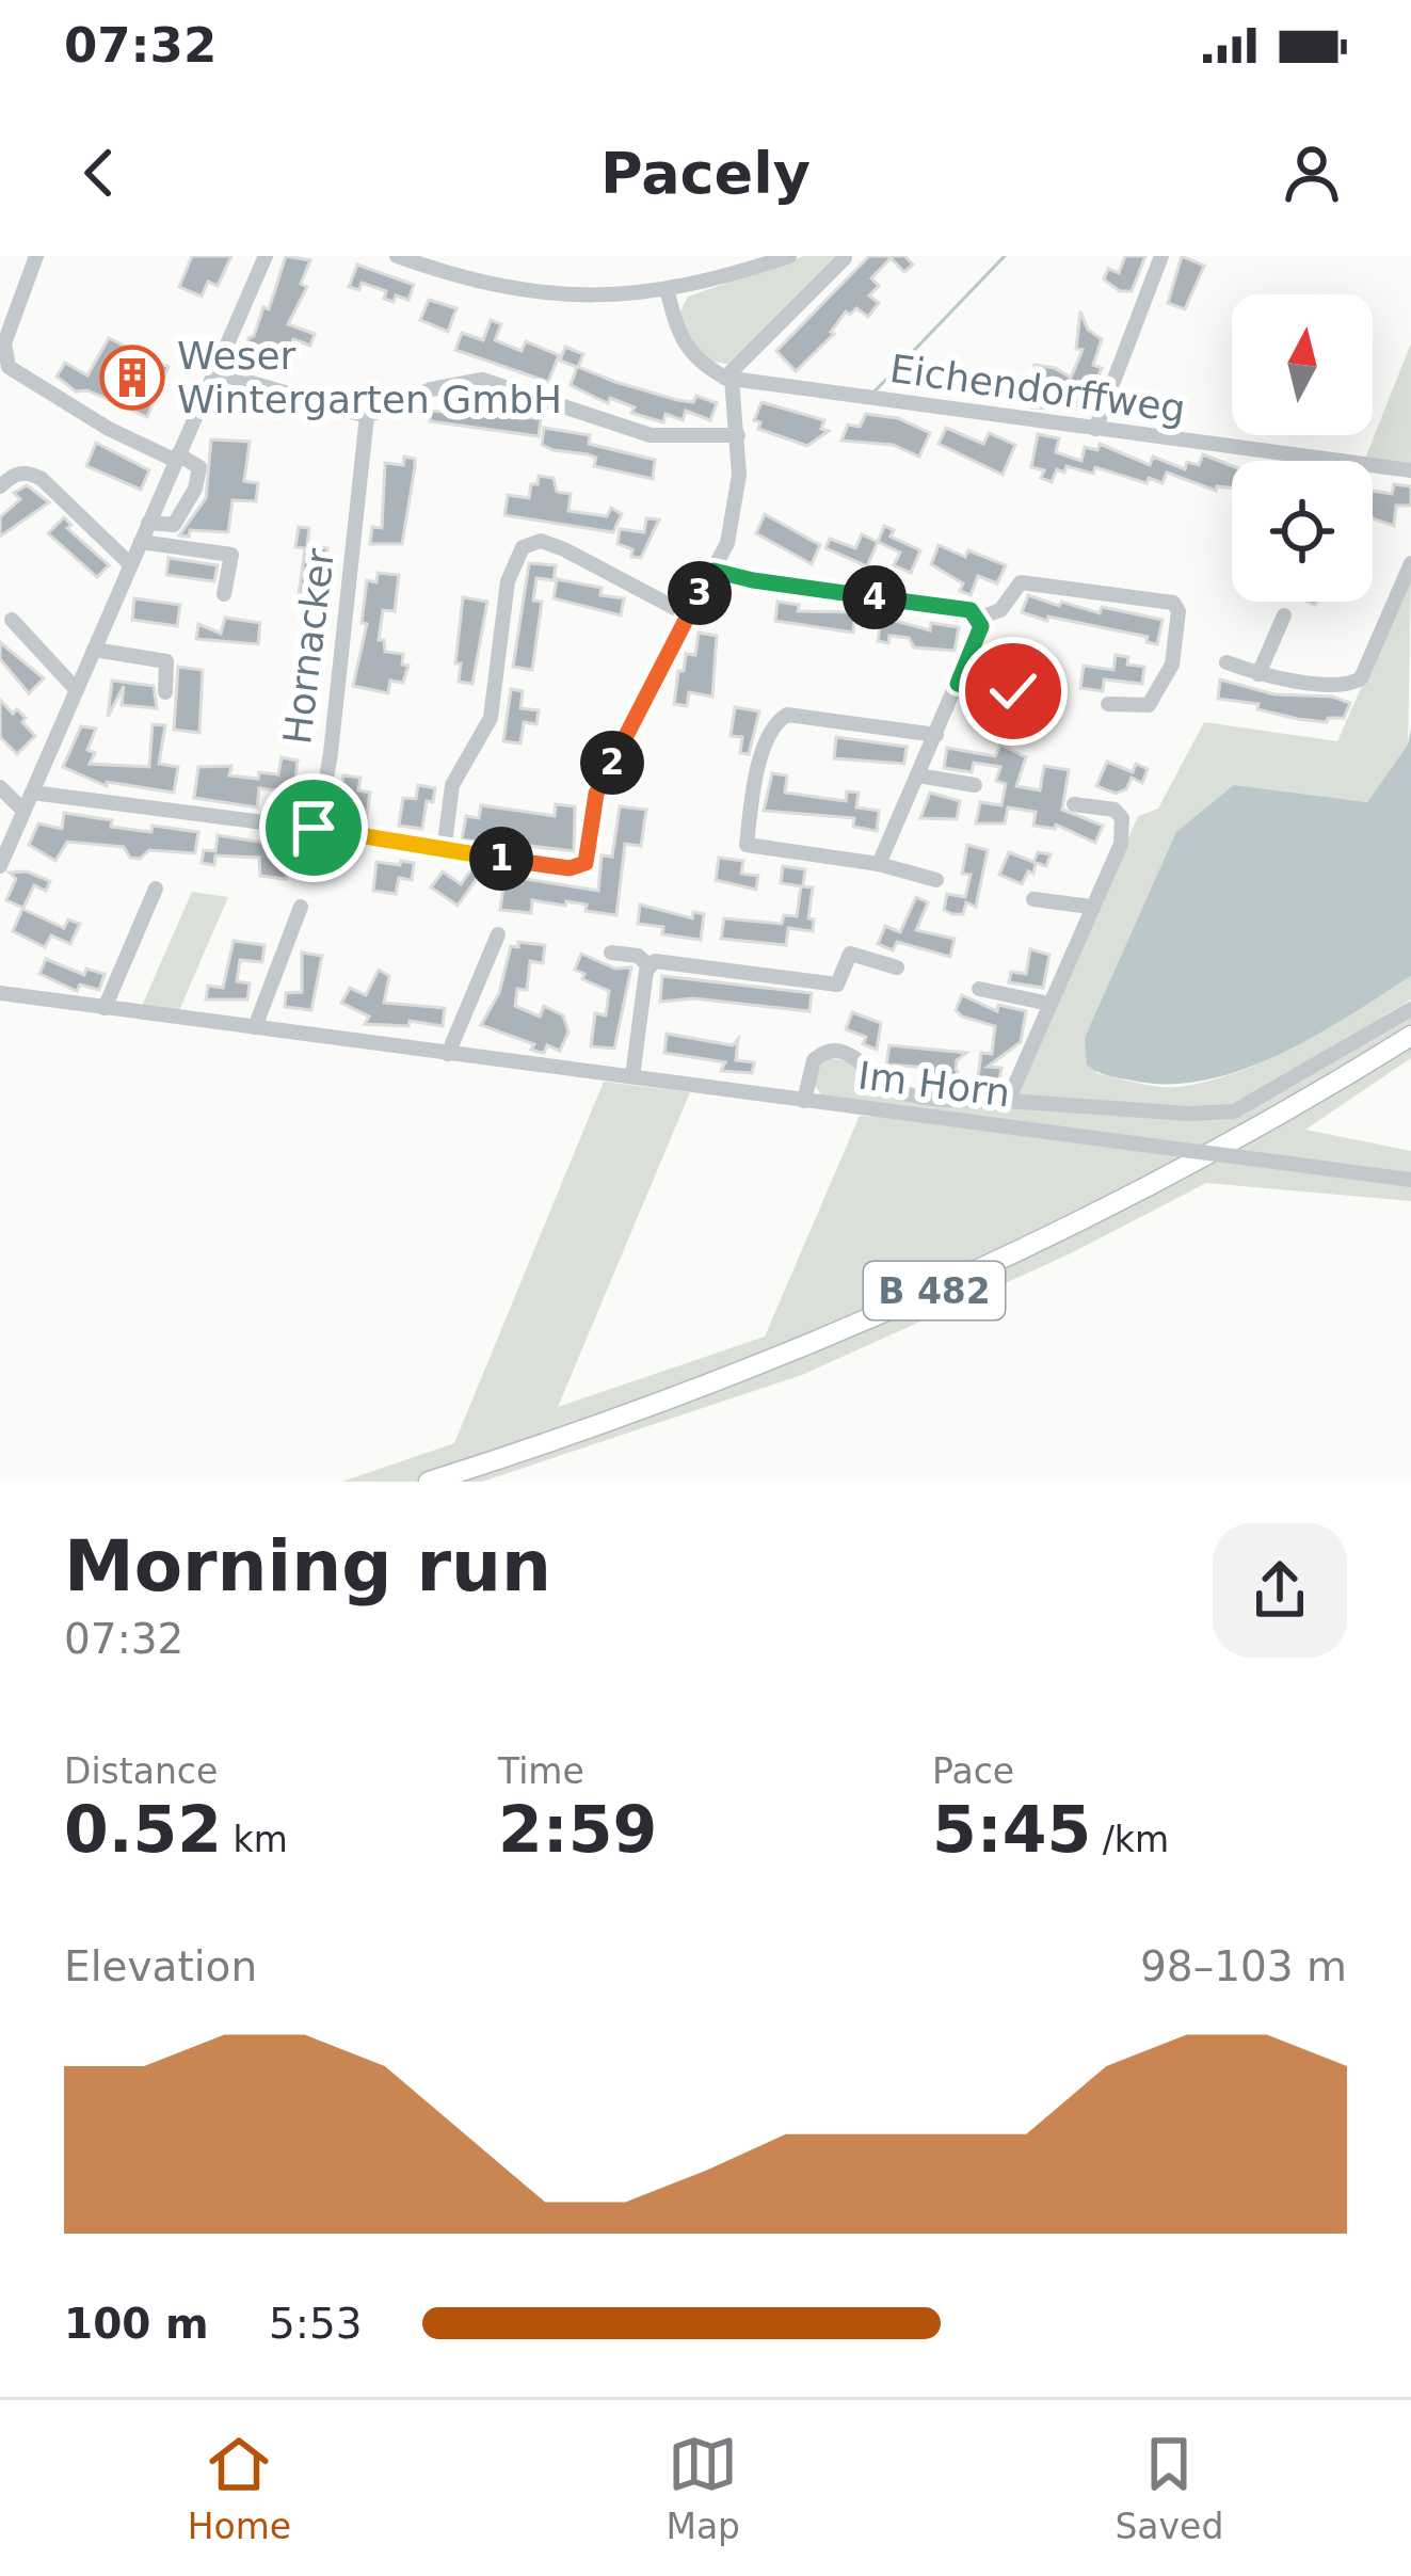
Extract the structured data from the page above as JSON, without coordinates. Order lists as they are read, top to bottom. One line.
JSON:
{"streets":{"main road":["B 482"],"street":["Eichendorffweg","Hornacker","Im Horn"]},"places":{"building":["Weser Wintergarten GmbH"]},"north":"top","page":{"status":"07:32","header":"Pacely","pins":["3","4","2","1"],"heading":["Morning run","07:32"],"stats":[["Distance","0.52 km"],["Time","2:59"],["Pace","5:45 /km"]],"chart":["Elevation","98–103 m"],"list":[{"name":"100 m","note":"5:53"}],"tabs":["Home","Map","Saved"]}}
